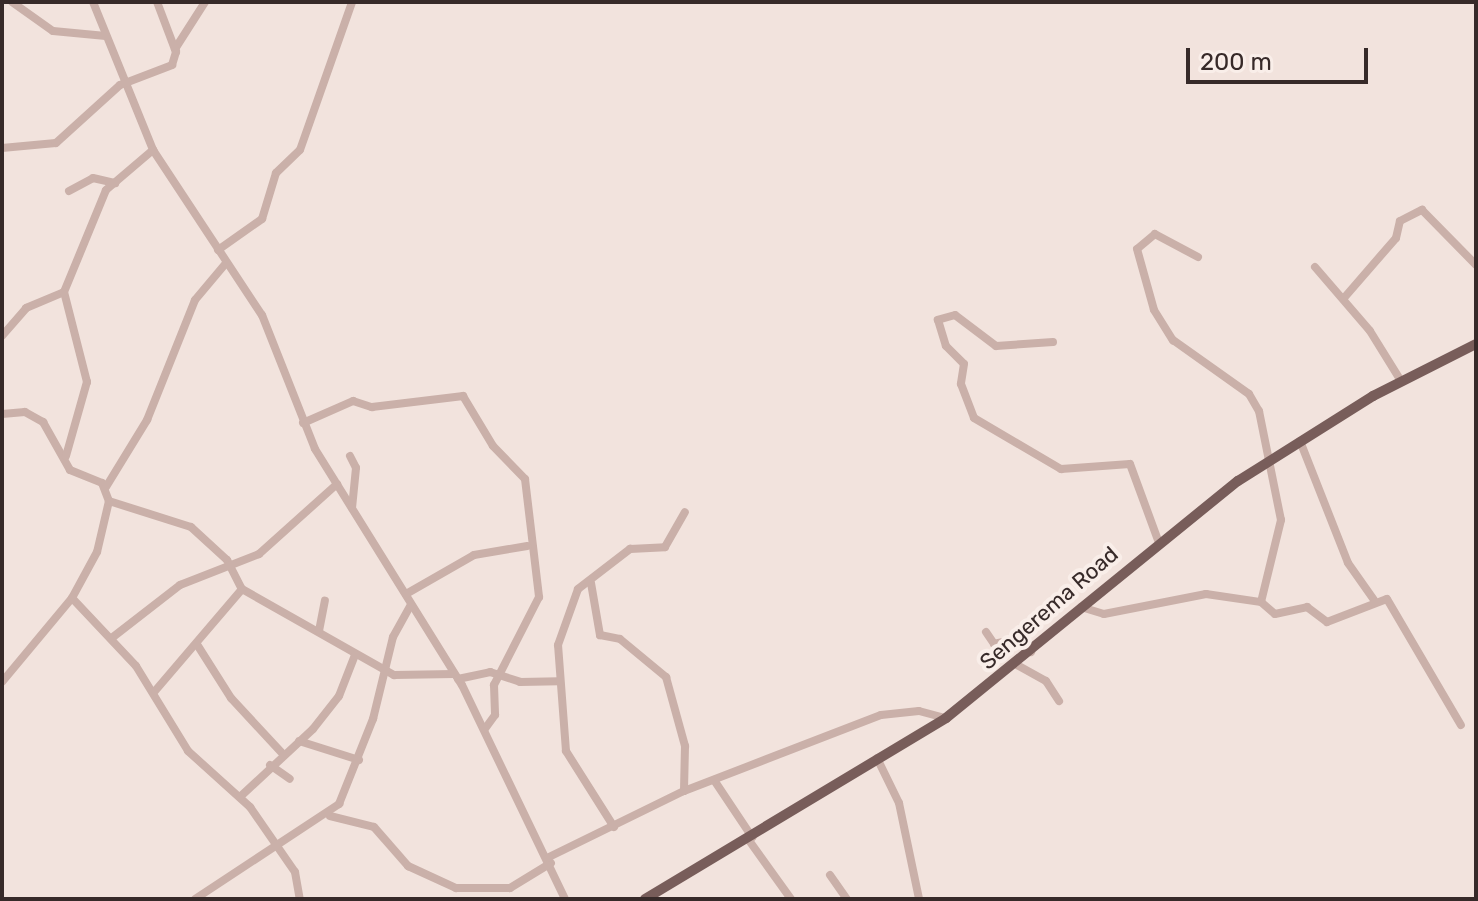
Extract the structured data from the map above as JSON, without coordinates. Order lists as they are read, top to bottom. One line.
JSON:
{"streets":{"main road":["Sengerema Road"]},"scale_bar":"200 m"}
